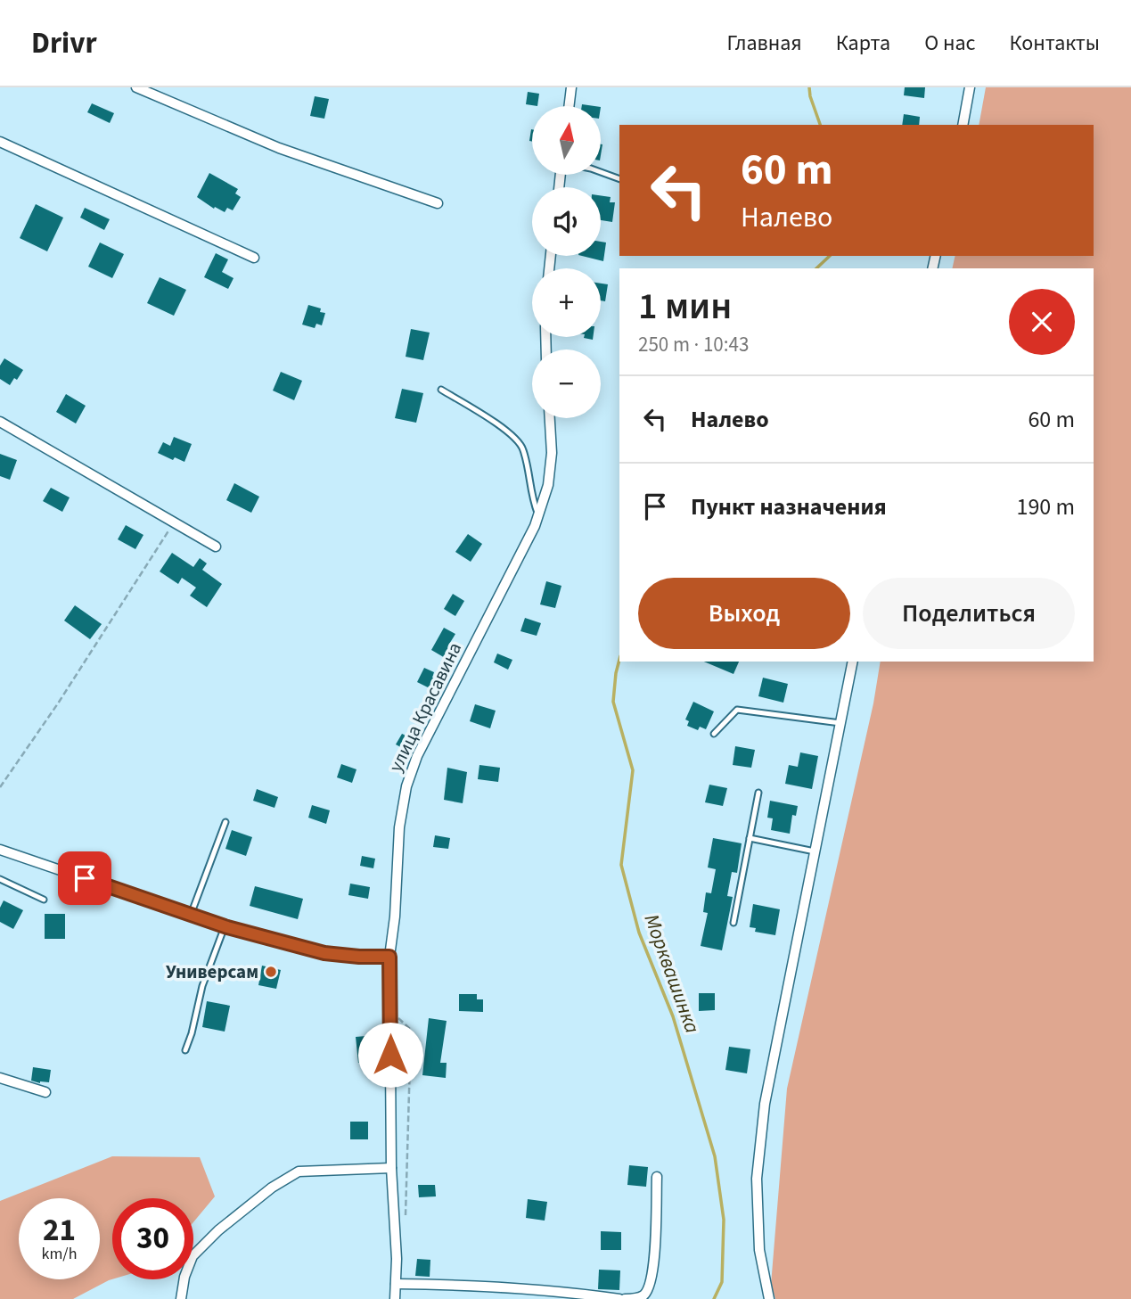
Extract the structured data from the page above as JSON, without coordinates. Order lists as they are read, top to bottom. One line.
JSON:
{"streets":{"street":["улица Красавина"]},"water":["Морквашинка"],"places":["Универсам"],"north":"top","page":{"header":"Drivr","nav":["Главная","Карта","О нас","Контакты"],"map_buttons":["+","−"],"turn":["60 m","Налево"],"heading":["1 мин","250 m · 10:43"],"list":[{"name":"Налево","value":"60 m"},{"name":"Пункт назначения","value":"190 m"}],"buttons":["Выход","Поделиться"],"speed":"21 km/h","limit":"30"}}
